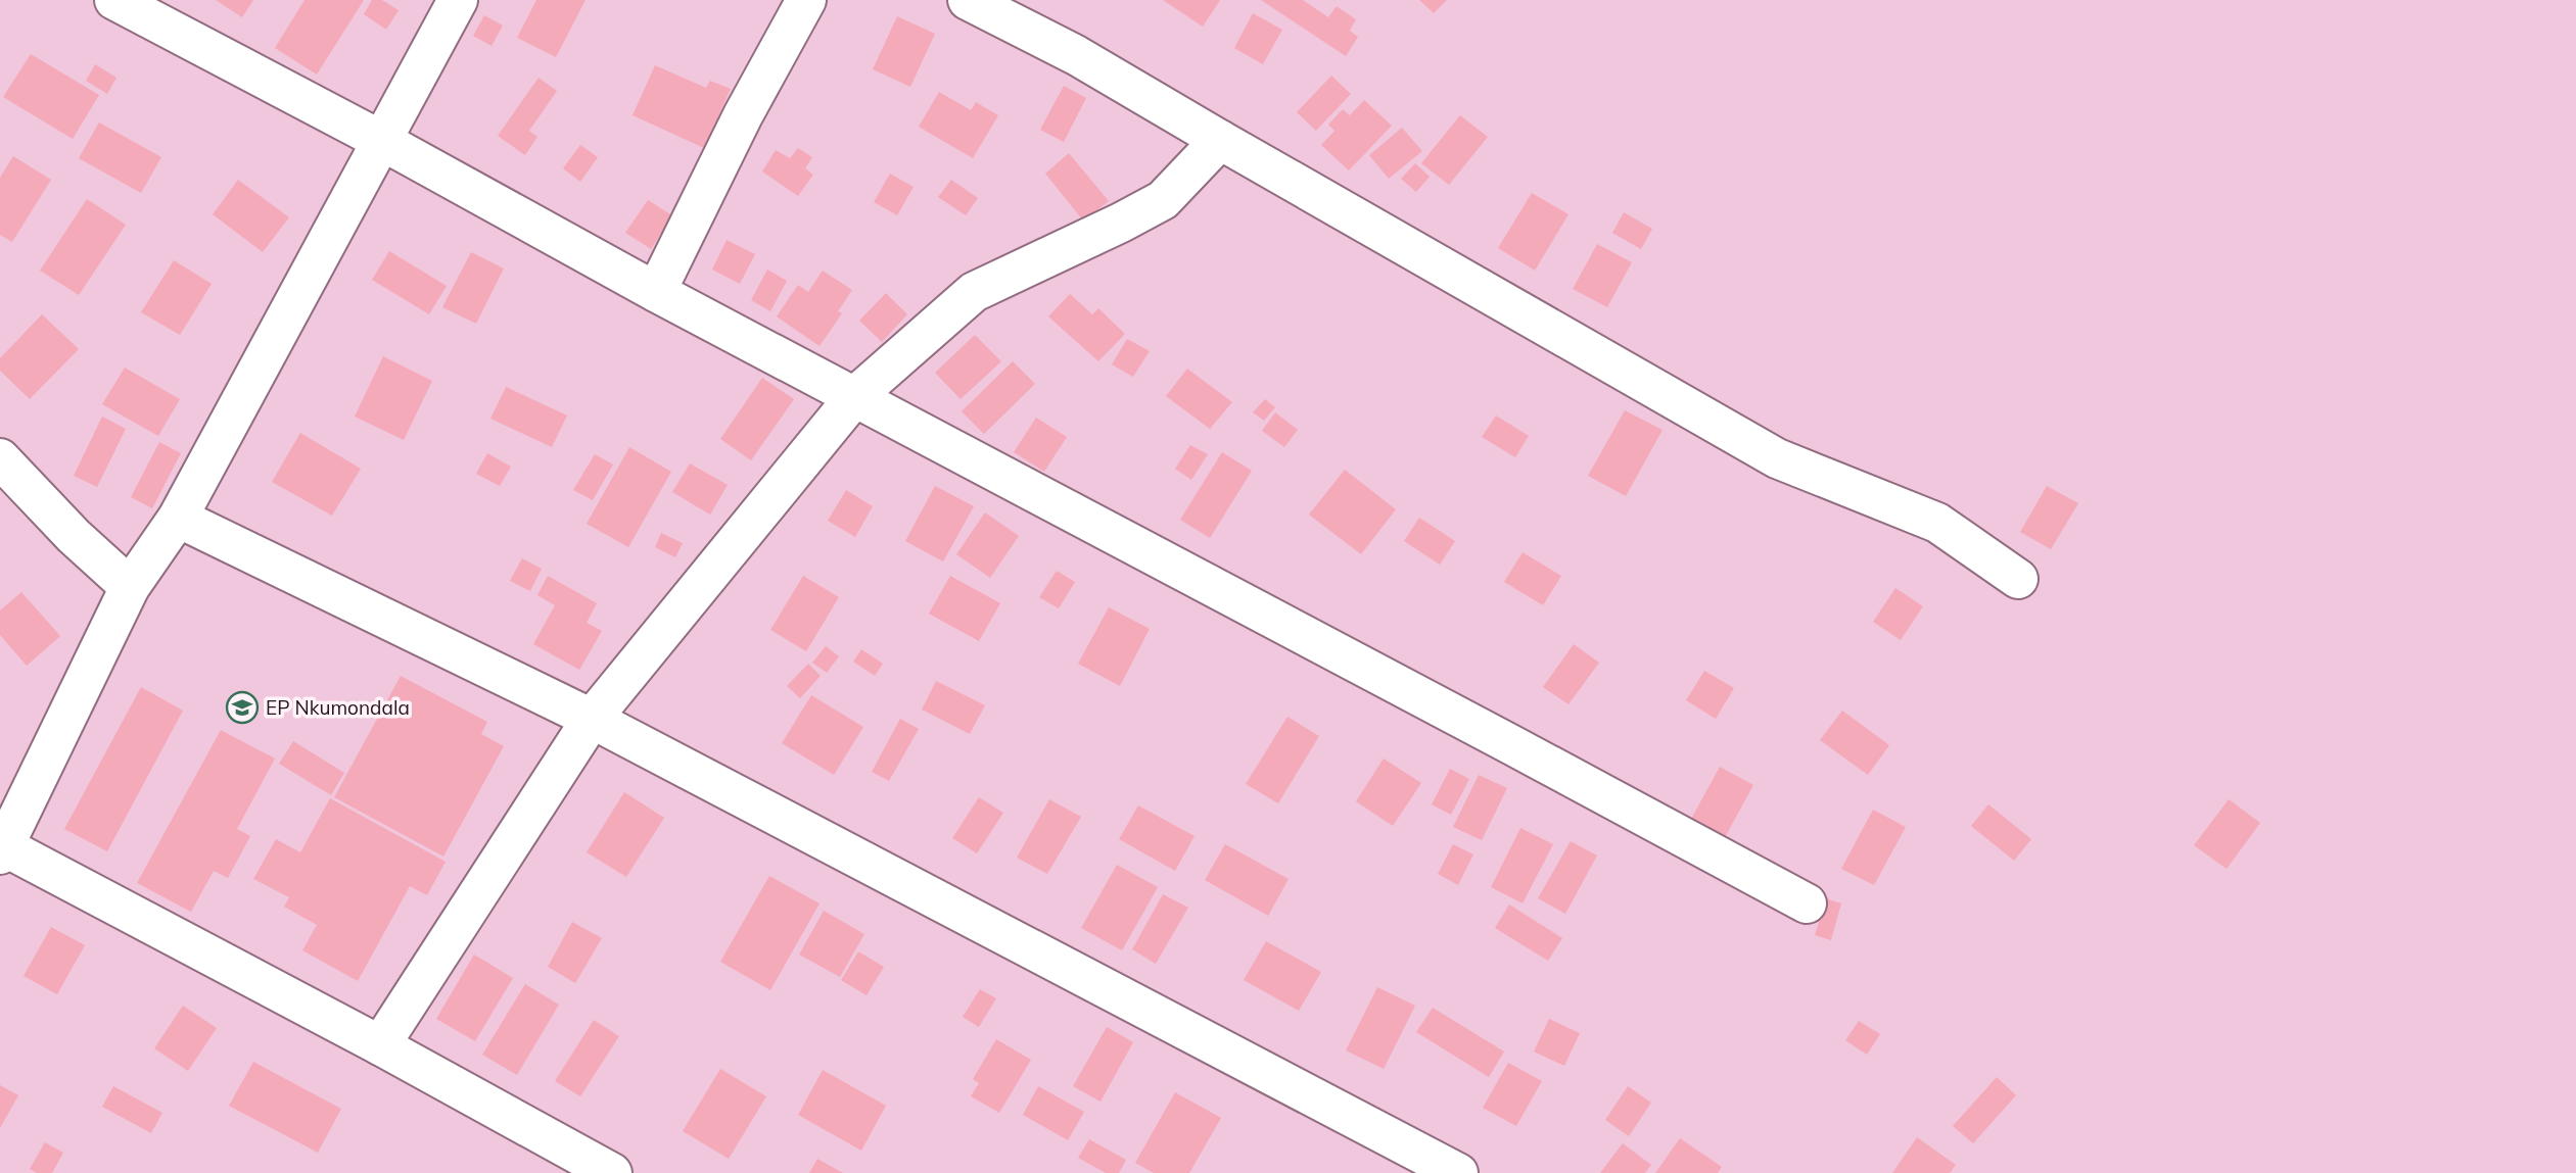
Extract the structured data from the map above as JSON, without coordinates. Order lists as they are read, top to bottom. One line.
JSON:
{"places":{"school or university":["EP Nkumondala"]}}
